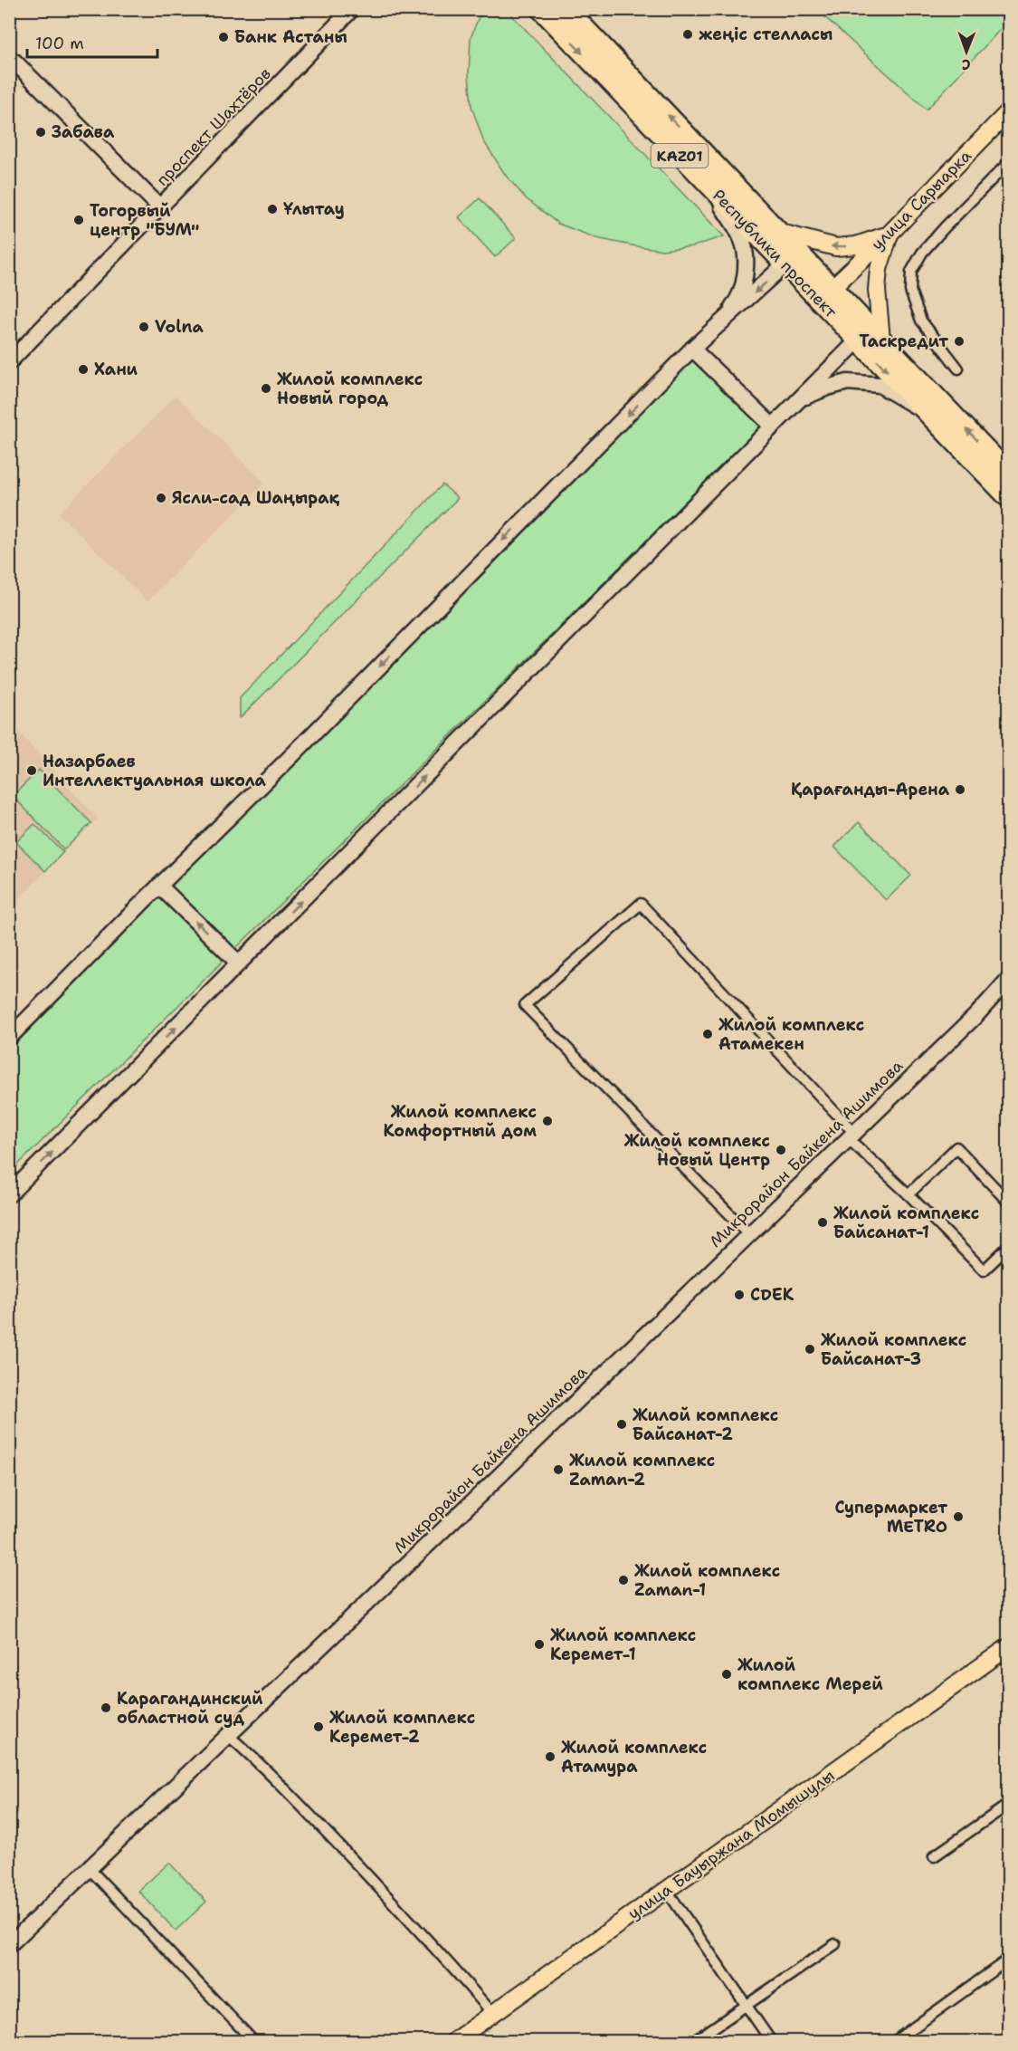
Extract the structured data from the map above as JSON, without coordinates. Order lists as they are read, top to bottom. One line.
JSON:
{"streets":{"highway":["KАZ01","Республики проспект"],"main road":["проспект Шахтёров","улица Сарыарка","Микрорайон Байкена Ашимова","улица Бауыржана Момышулы"]},"crossings":[["улица Сарыарка","Республики проспект"]],"places":["жеңіс стелласы","Банк Астаны","Забава","Ұлытау","Тогорвый центр \"БУМ\"","Volna","Таскредит","Хани","Жилой комплекс Новый город","Ясли-сад Шаңырақ","Назарбаев Интеллектуальная школа","Қарағанды-Арена","Жилой комплекс Атамекен","Жилой комплекс Комфортный дом","Жилой комплекс Новый Центр","Жилой комплекс Байсанат-1","CDEK","Жилой комплекс Байсанат-3","Жилой комплекс Байсанат-2","Жилой комплекс Zaman-2","Супермаркет METRO","Жилой комплекс Zaman-1","Жилой комплекс Керемет-1","Жилой комплекс Мерей","Карагандинский областной суд","Жилой комплекс Керемет-2","Жилой комплекс Атамура"],"scale_bar":"100 m","north":"bottom"}
